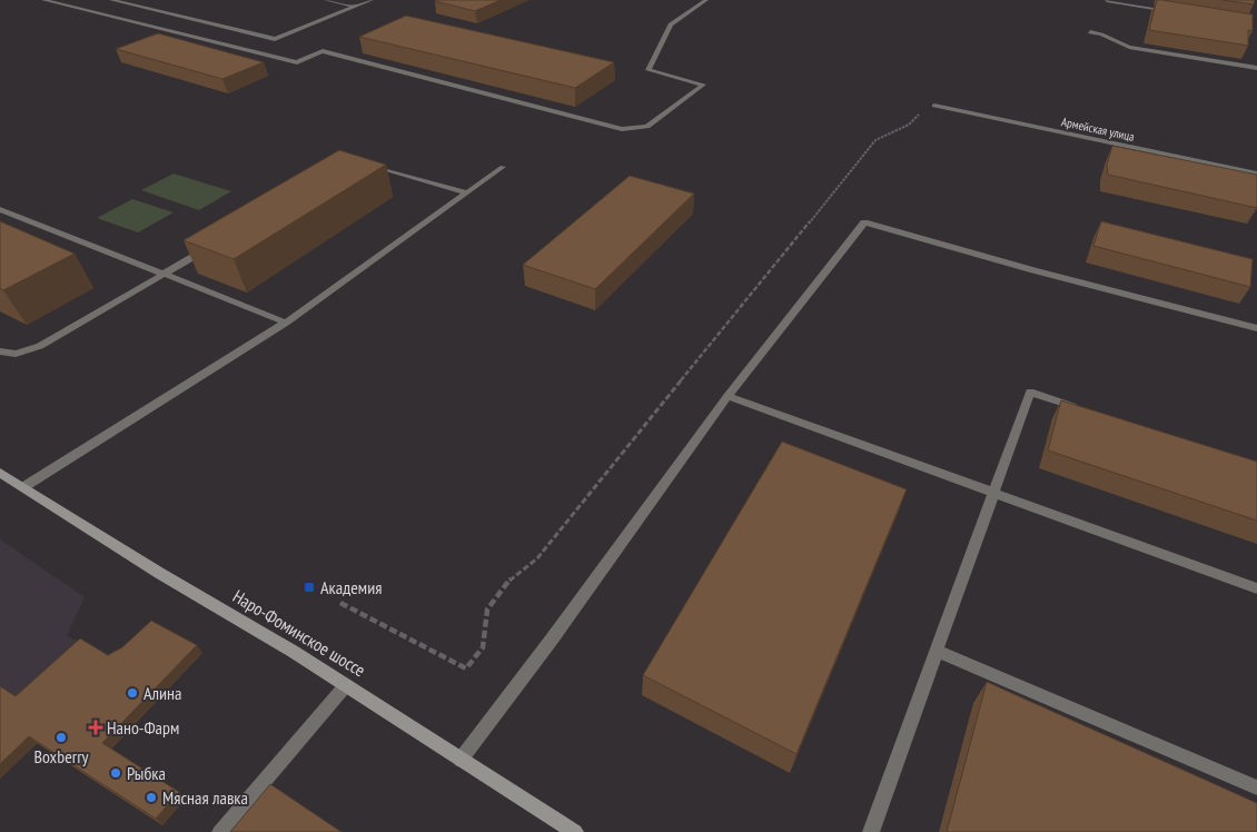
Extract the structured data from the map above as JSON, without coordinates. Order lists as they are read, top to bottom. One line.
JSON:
{"streets":{"main road":["Наро-Фоминское шоссе"],"street":["Армейская улица"]},"places":{"transit":["Академия"],"other":["Алина","Boxberry","Рыбка","Мясная лавка"],"health":["Нано-Фарм"]}}
